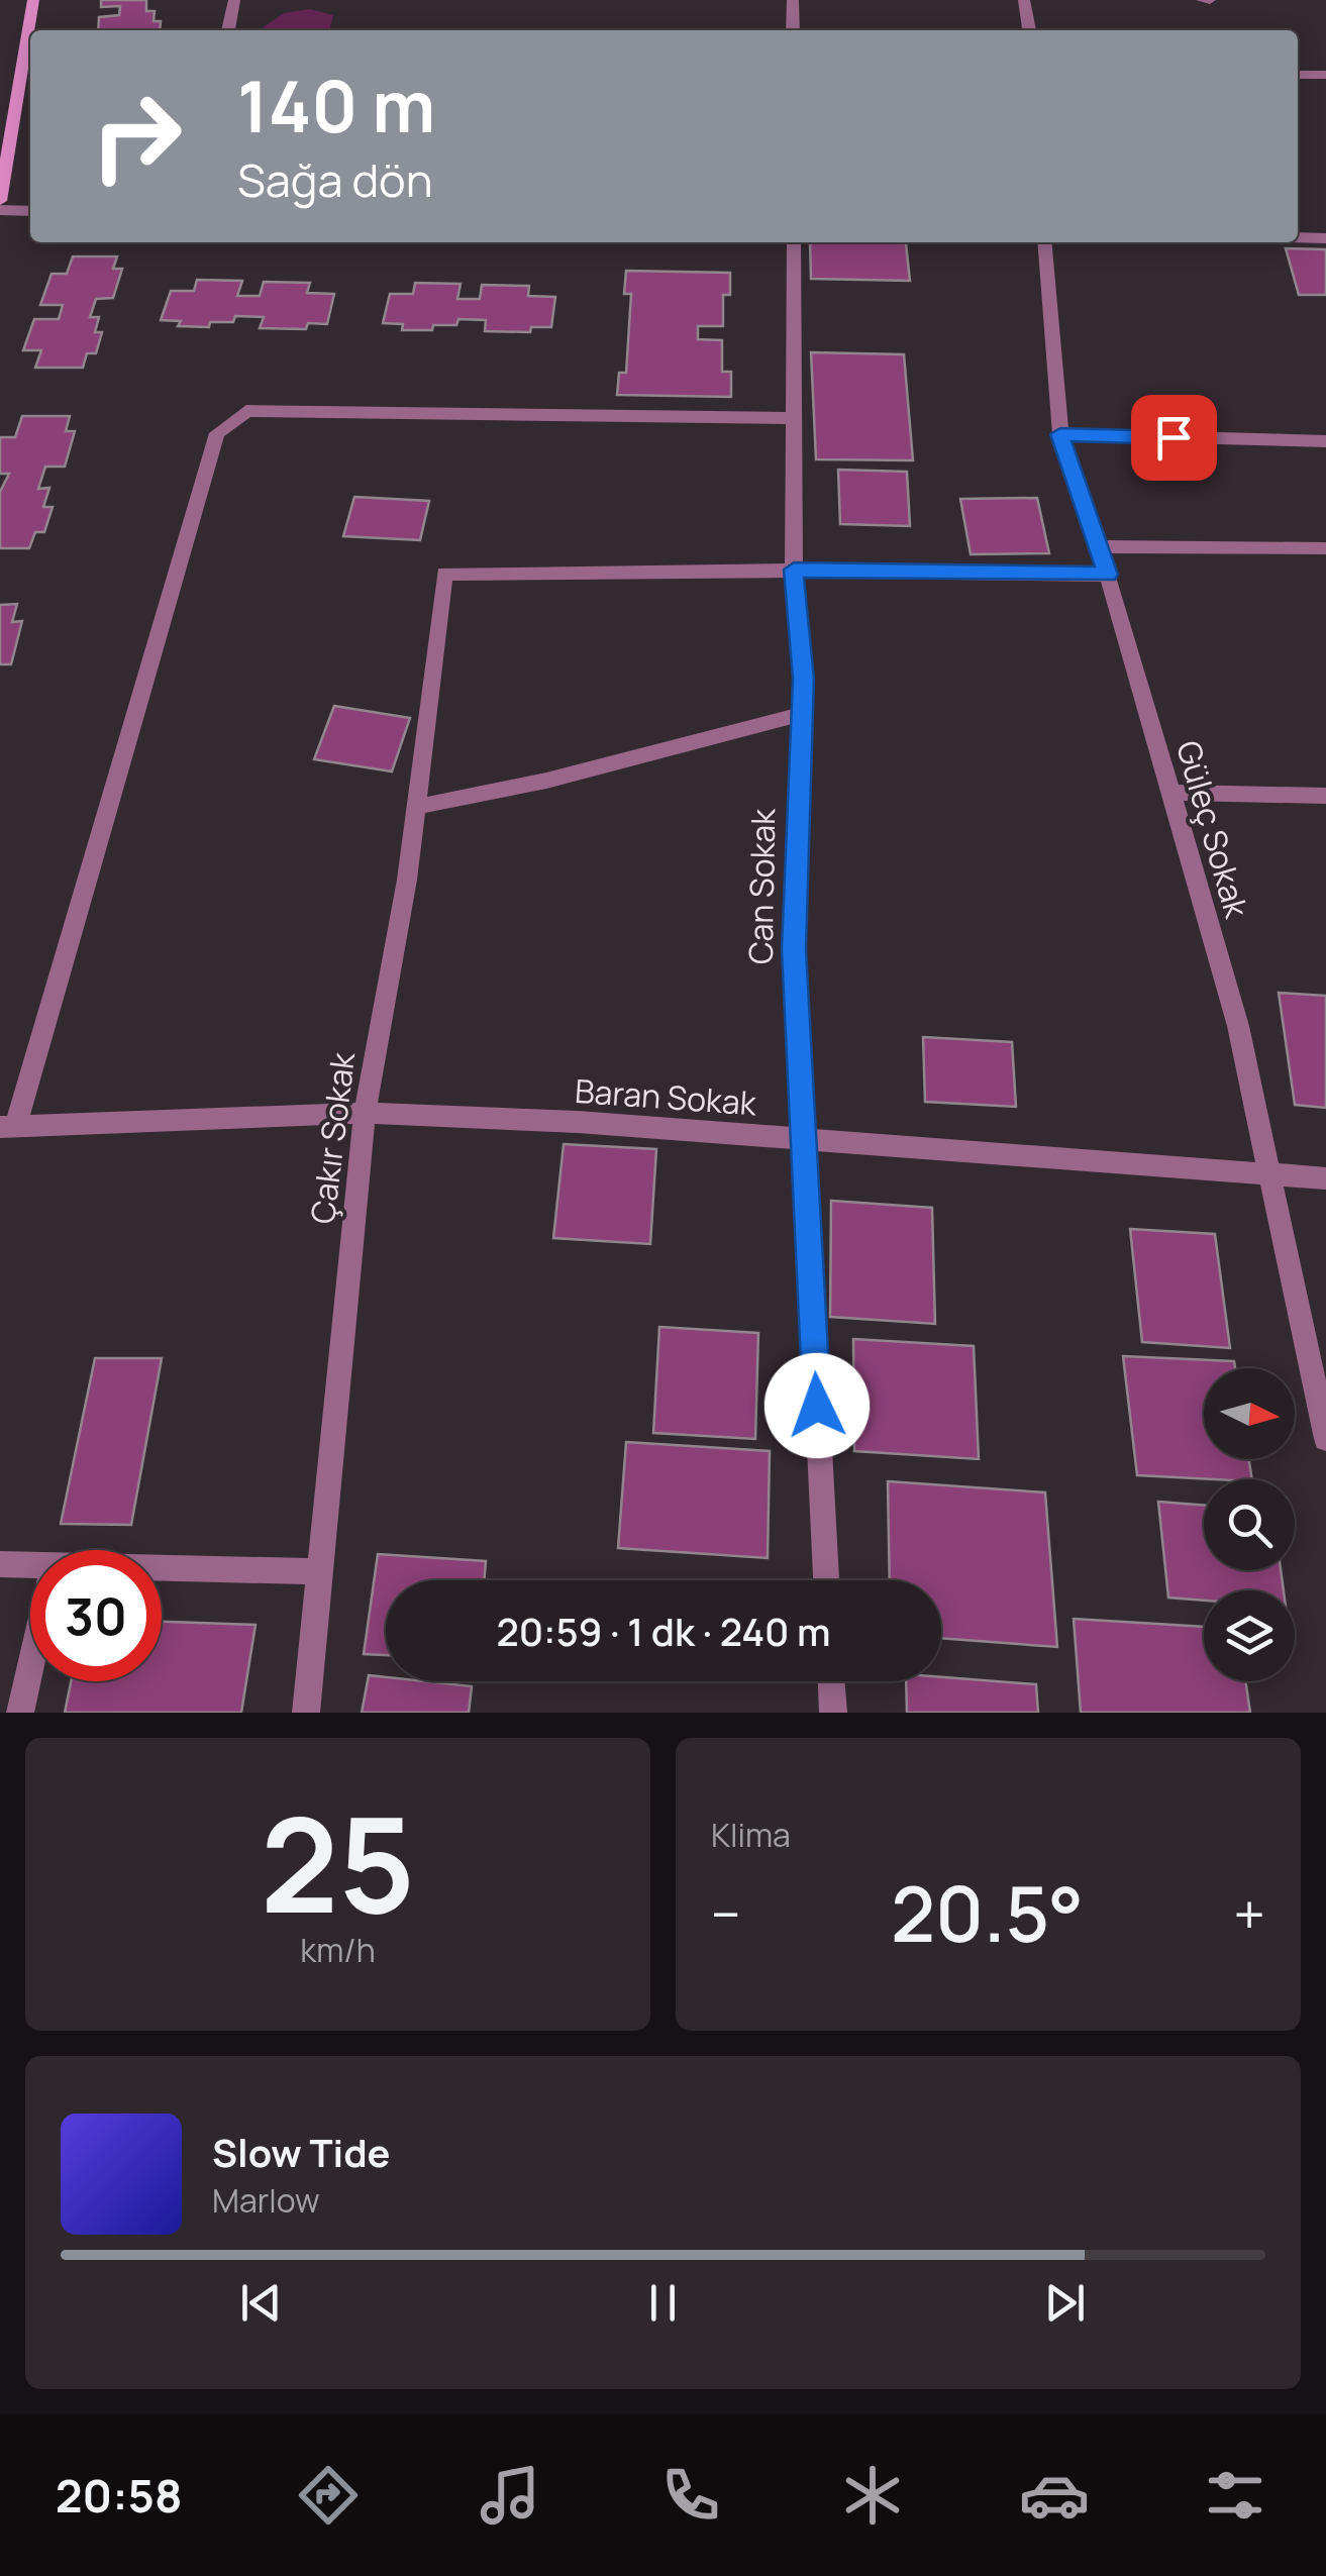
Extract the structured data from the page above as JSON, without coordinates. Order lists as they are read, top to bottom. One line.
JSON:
{"streets":{"street":["Güleç Sokak","Can Sokak","Baran Sokak","Çakır Sokak"]},"crossings":[["Güleç Sokak","Baran Sokak"],["Can Sokak","Baran Sokak"],["Can Sokak","Çakır Sokak"],["Baran Sokak","Çakır Sokak"]],"north":"right","page":{"turn":["140 m","Sağa dön"],"limit":"30","trip":"20:59 · 1 dk · 240 m","tile":[["25","km/h"],"Klima"],"heat":["−","20.5°","+"],"song":["Slow Tide","Marlow"],"tabs":"20:58"}}
